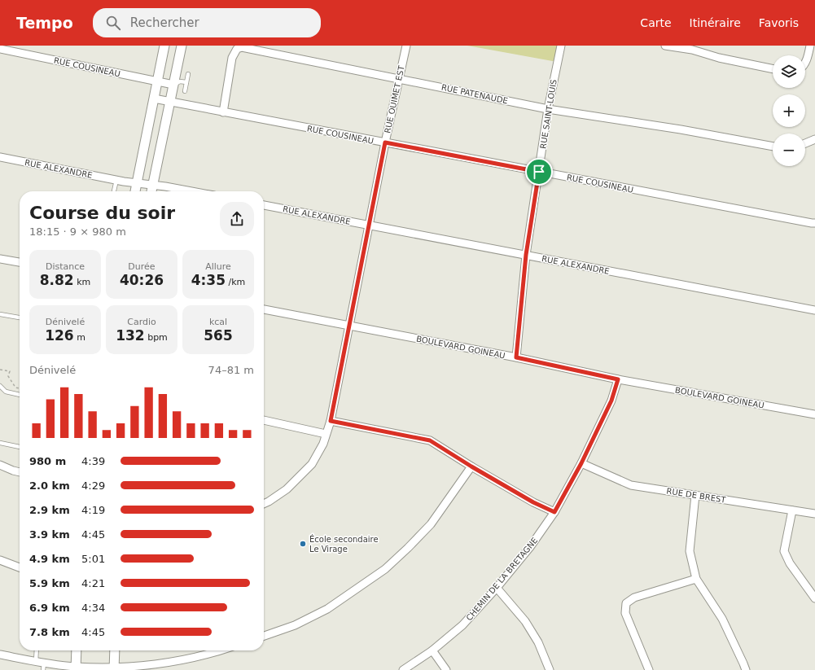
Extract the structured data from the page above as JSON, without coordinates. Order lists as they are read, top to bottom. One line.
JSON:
{"streets":{"street":["RUE COUSINEAU","RUE PATENAUDE","RUE OUIMET EST","RUE SAINT-LOUIS","RUE ALEXANDRE","BOULEVARD GOINEAU","RUE DE BREST","CHEMIN DE LA BRETAGNE"]},"crossings":[["RUE COUSINEAU","RUE PATENAUDE"],["RUE COUSINEAU","RUE OUIMET EST"],["RUE COUSINEAU","RUE SAINT-LOUIS"],["RUE PATENAUDE","RUE OUIMET EST"],["RUE PATENAUDE","RUE SAINT-LOUIS"],["RUE OUIMET EST","RUE ALEXANDRE"],["RUE OUIMET EST","BOULEVARD GOINEAU"],["RUE SAINT-LOUIS","RUE ALEXANDRE"],["RUE SAINT-LOUIS","BOULEVARD GOINEAU"],["BOULEVARD GOINEAU","CHEMIN DE LA BRETAGNE"],["RUE DE BREST","CHEMIN DE LA BRETAGNE"]],"places":["École secondaire Le Virage"],"page":{"header":"Tempo","search":"Rechercher","nav":["Carte","Itinéraire","Favoris"],"map_buttons":["+","−"],"heading":["Course du soir","18:15 · 9 × 980 m"],"stats":[["Distance","8.82 km"],["Durée","40:26"],["Allure","4:35 /km"],["Dénivelé","126 m"],["Cardio","132 bpm"],["kcal","565"]],"chart":["Dénivelé","74–81 m"],"list":[{"name":"980 m","note":"4:39"},{"name":"2.0 km","note":"4:29"},{"name":"2.9 km","note":"4:19"},{"name":"3.9 km","note":"4:45"},{"name":"4.9 km","note":"5:01"},{"name":"5.9 km","note":"4:21"},{"name":"6.9 km","note":"4:34"},{"name":"7.8 km","note":"4:45"}]}}
